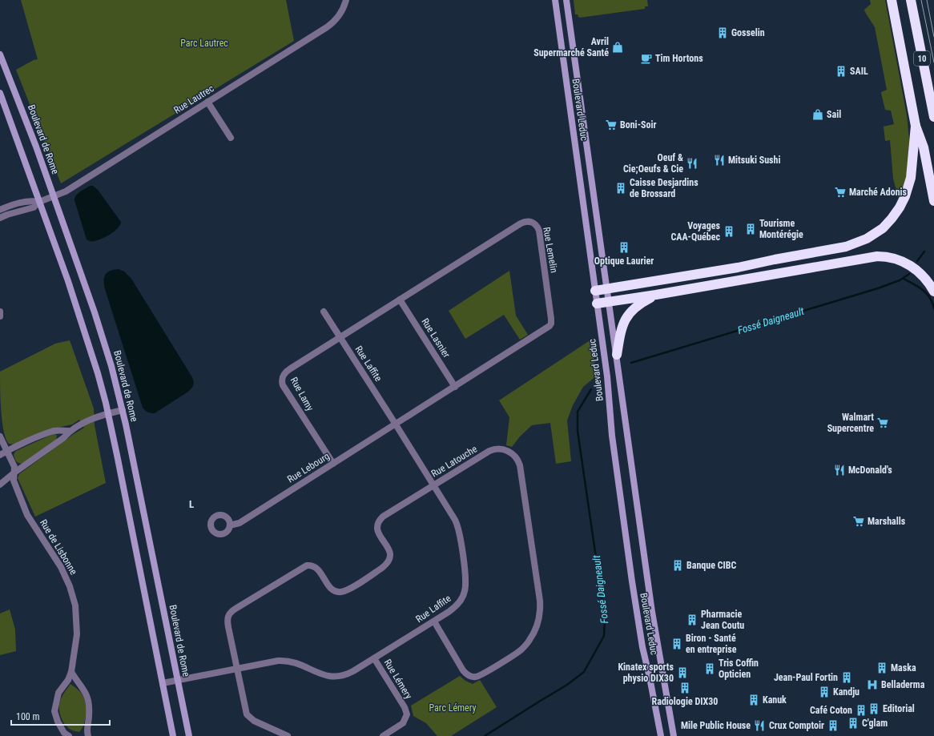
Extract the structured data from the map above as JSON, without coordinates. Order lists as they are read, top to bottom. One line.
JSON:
{"streets":{"highway":["10"],"street":["Rue Lautrec","Boulevard Leduc","Boulevard de Rome","Rue Lemelin","Rue Lasnier","Rue Laffite","Rue Lamy","Rue Latouche","Rue Lebourg","Rue de Lisbonne","Rue Lémery"]},"crossings":[["Rue Lautrec","Boulevard de Rome"],["Boulevard de Rome","Rue Laffite"],["Rue Lemelin","Rue Lasnier"],["Rue Lemelin","Rue Laffite"],["Rue Lemelin","Rue Lamy"],["Rue Lemelin","Rue Lebourg"],["Rue Laffite","Rue Lamy"],["Rue Laffite","Rue Latouche"],["Rue Laffite","Rue Lebourg"],["Rue Laffite","Rue Lémery"],["Rue Lamy","Rue Lebourg"]],"districts":["L"],"water":["Fossé Daigneault"],"parks":["Parc Lautrec","Parc Lémery"],"places":{"building":["Gosselin","SAIL","Caisse Desjardins de Brossard","Tourisme Montérégie","Voyages CAA-Québec","Optique Laurier","Banque CIBC","Pharmacie Jean Coutu","Biron - Santé en entreprise","Maska","Tris Coffin Opticien","Kinatex sports physio DIX30","Jean-Paul Fortin","Radiologie DIX30","Kandju","Kanuk","Editorial","Café Coton","C'glam","Crux Comptoir"],"shop":["Avril Supermarché Santé","Sail"],"cafe":["Tim Hortons"],"supermarket":["Boni-Soir","Marché Adonis","Walmart Supercentre","Marshalls"],"restaurant":["Mitsuki Sushi","Oeuf & Cie;Oeufs & Cie","McDonald's","Mile Public House"],"hospital":["Belladerma"]},"scale_bar":"100 m"}
